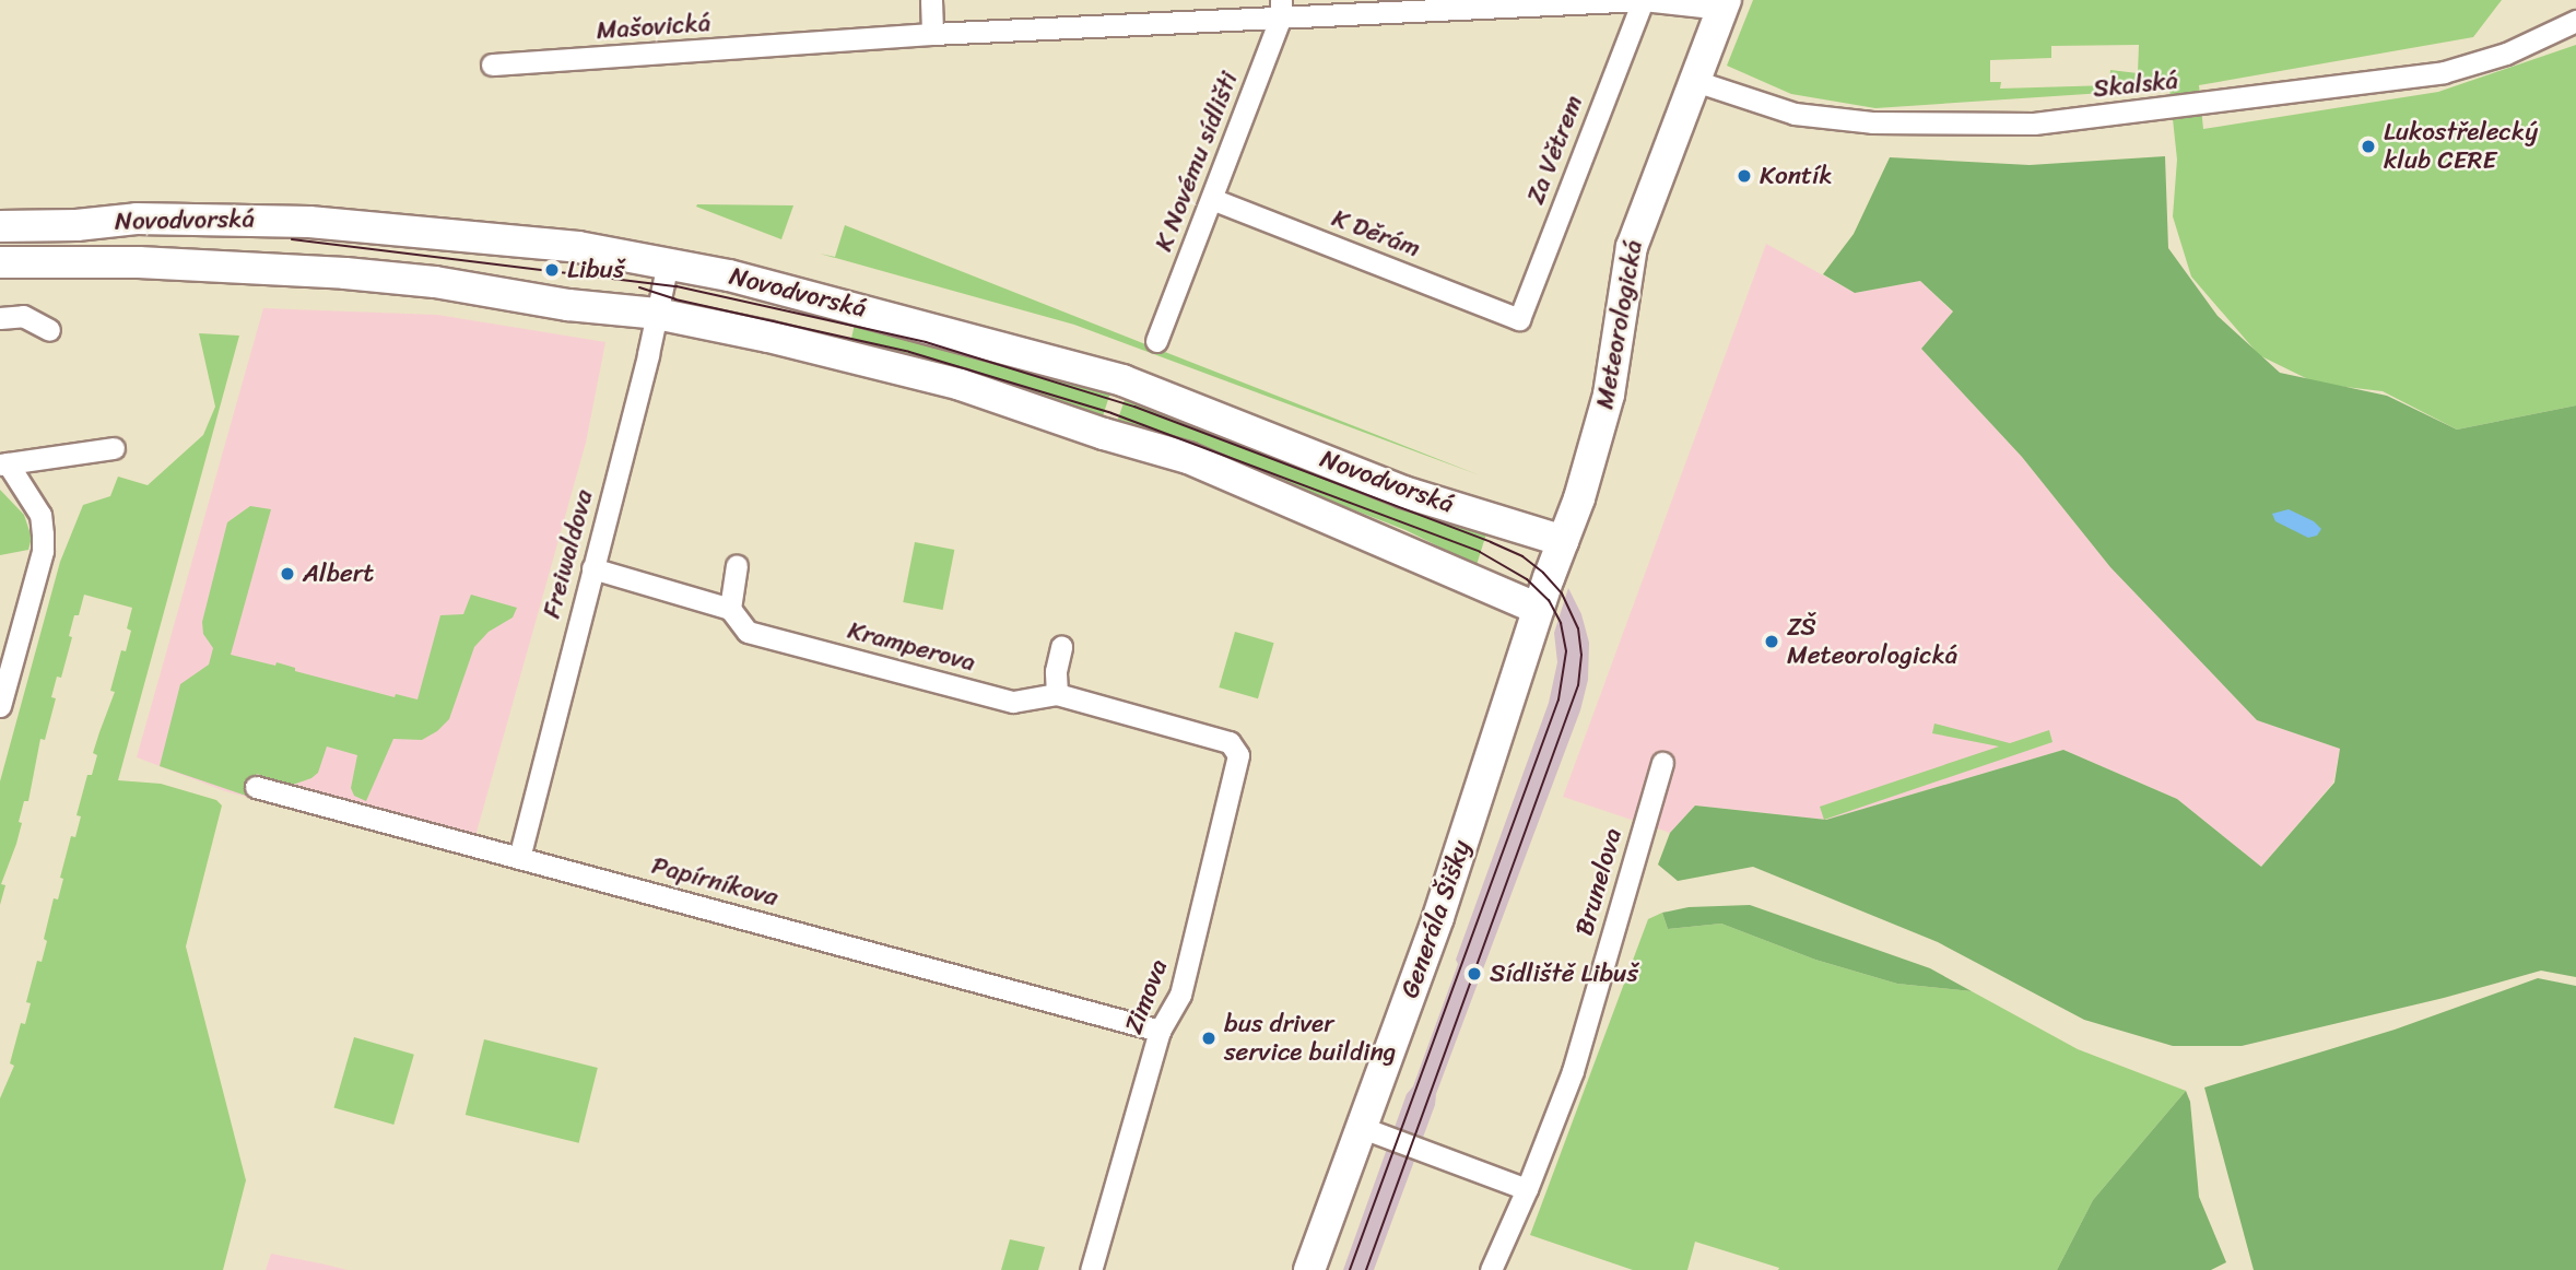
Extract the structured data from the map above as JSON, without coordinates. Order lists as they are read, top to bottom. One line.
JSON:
{"streets":{"main road":["Novodvorská","Meteorologická","Generála Šišky"],"street":["Mašovická","Skalská","Za Větrem","K Novému sídlišti","K Děrám","Freiwaldova","Kramperova","Papírníkova","Brunelova","Zimova"]},"crossings":[["Mašovická","Za Větrem"],["Mašovická","K Novému sídlišti"],["Mašovická","Meteorologická"],["Skalská","Meteorologická"],["Za Větrem","K Děrám"],["K Novému sídlišti","K Děrám"],["Novodvorská","Meteorologická"],["Novodvorská","Freiwaldova"],["Novodvorská","Generála Šišky"],["Meteorologická","Generála Šišky"],["Freiwaldova","Kramperova"],["Freiwaldova","Papírníkova"],["Kramperova","Zimova"],["Papírníkova","Zimova"]],"places":["Lukostřelecký klub CERE","Kontík","Libuš","Albert","ZŠ Meteorologická","Sídliště Libuš","bus driver service building"]}
